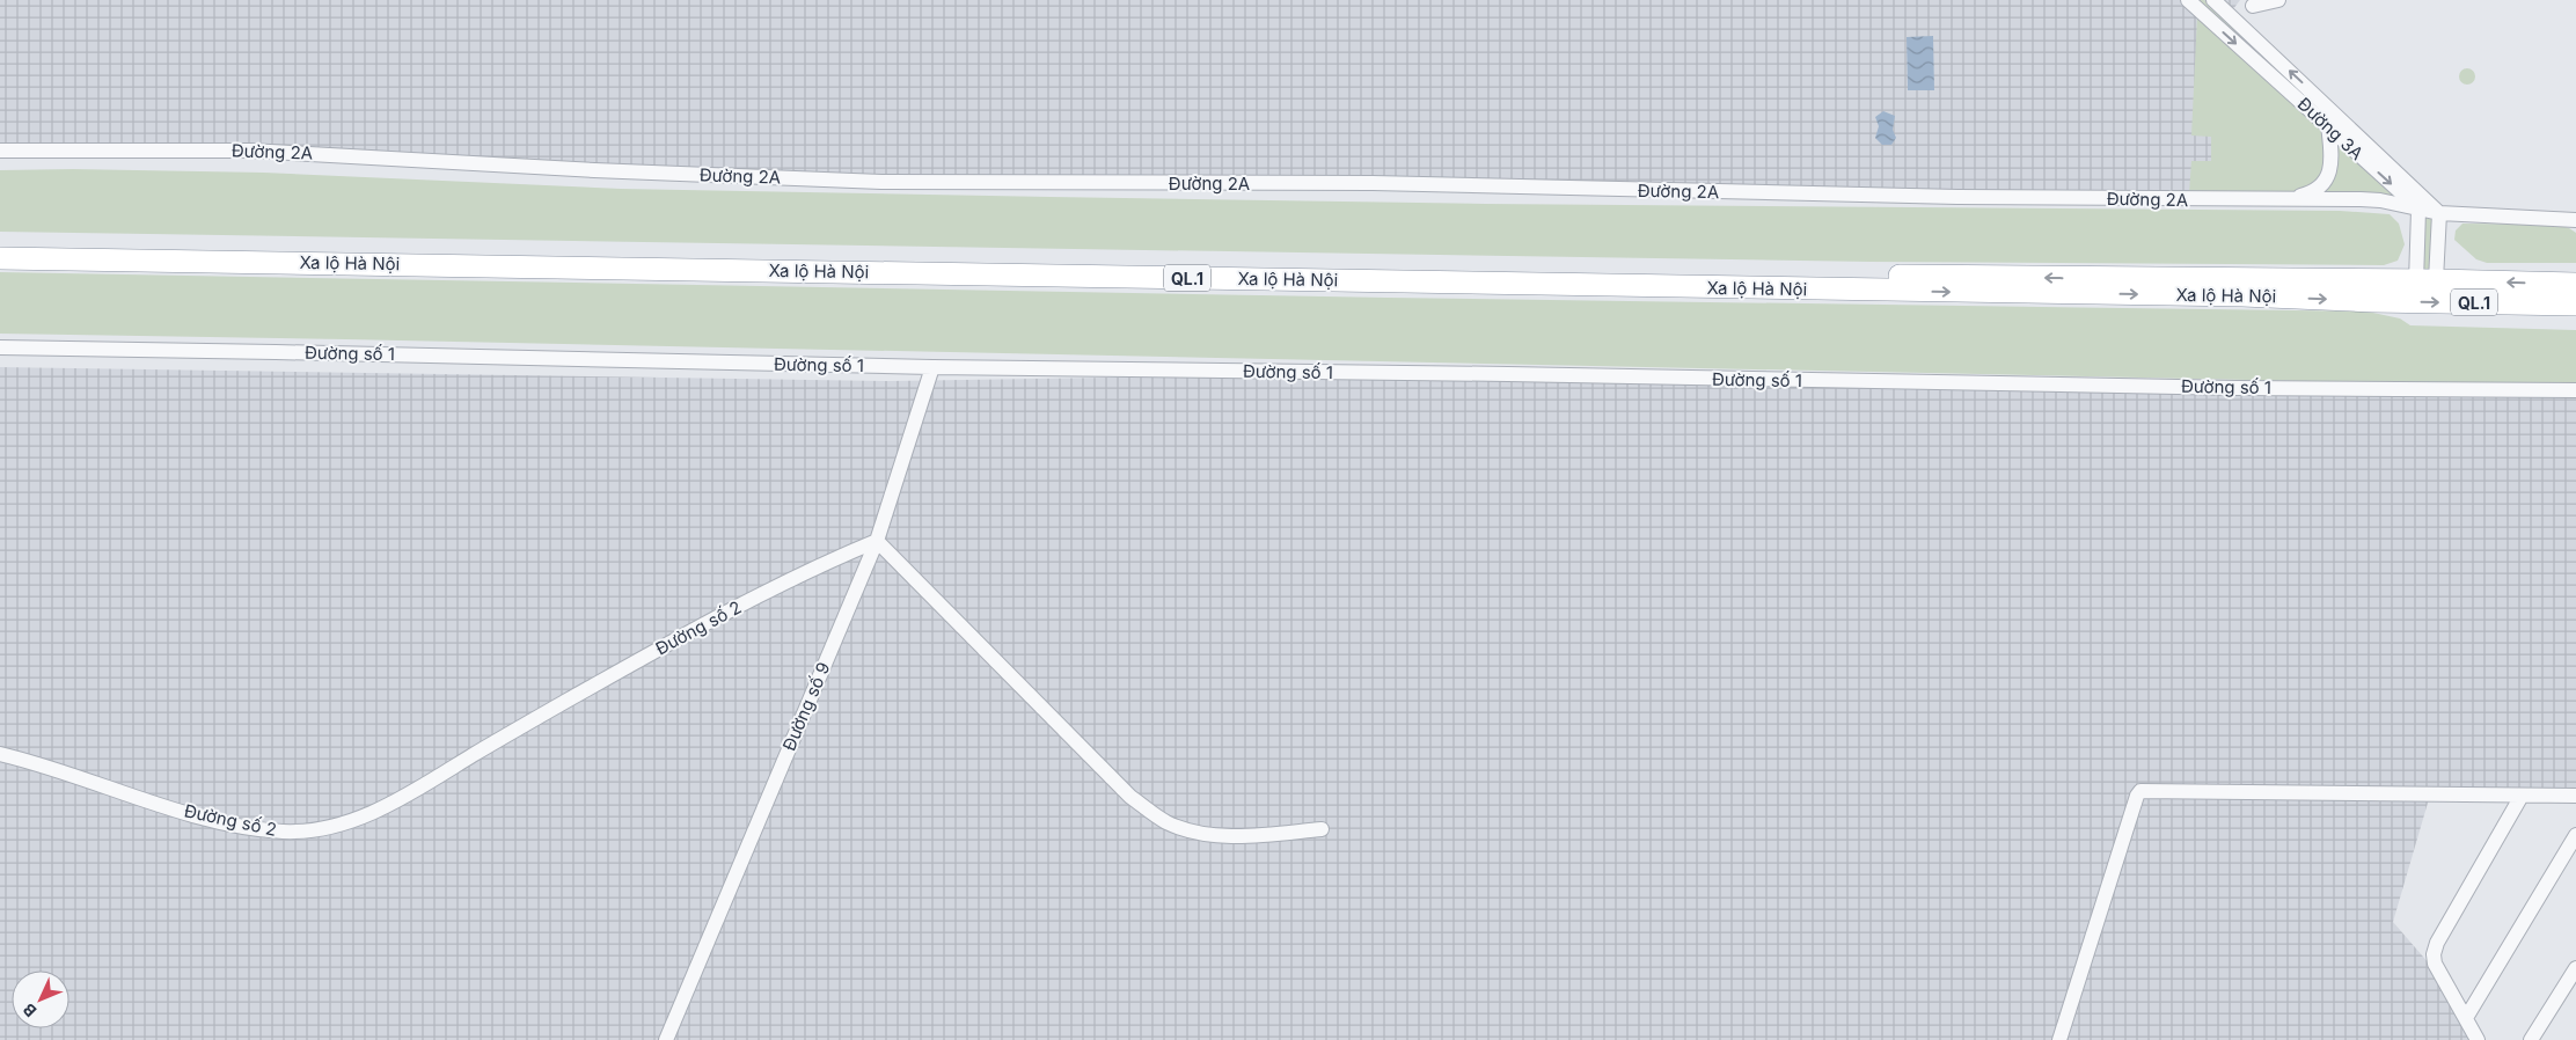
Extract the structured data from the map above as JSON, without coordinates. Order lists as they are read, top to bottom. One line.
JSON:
{"streets":{"highway":["Xa lộ Hà Nội","QL.1"],"street":["Đường 3A","Đường 2A","Đường số 1","Đường số 2","Đường số 9"]},"crossings":[["Đường 3A","Đường 2A"],["Đường số 1","Đường số 9"],["Đường số 2","Đường số 9"]],"north":"bottom left"}
